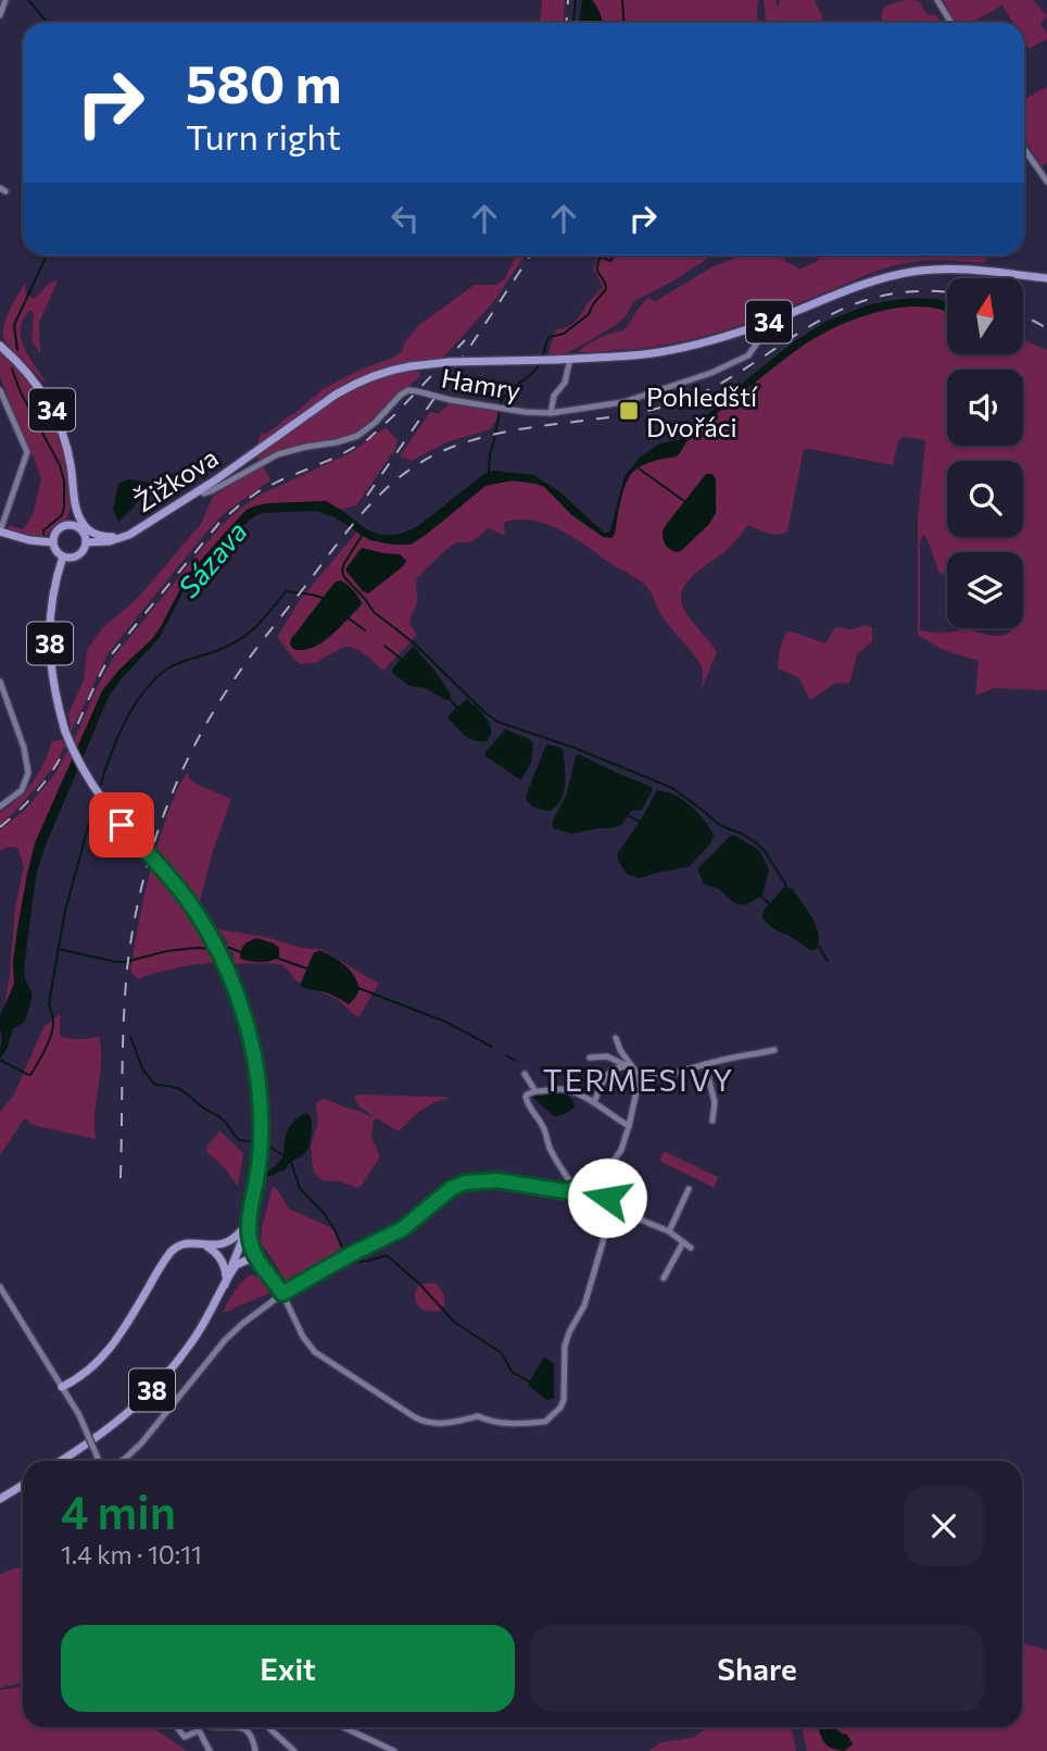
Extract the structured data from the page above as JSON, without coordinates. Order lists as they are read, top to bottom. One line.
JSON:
{"streets":{"main road":["34","Žižkova","38"],"street":["Hamry"]},"crossings":[["34","Hamry"],["34","Žižkova"],["34","38"],["Hamry","Žižkova"],["Žižkova","38"]],"districts":["TERMESIVY"],"water":["Sázava"],"places":{"transit":["Pohledští Dvořáci"]},"north":"top","page":{"turn":["580 m","Turn right"],"heading":["4 min","1.4 km · 10:11"],"buttons":["Exit","Share"]}}
